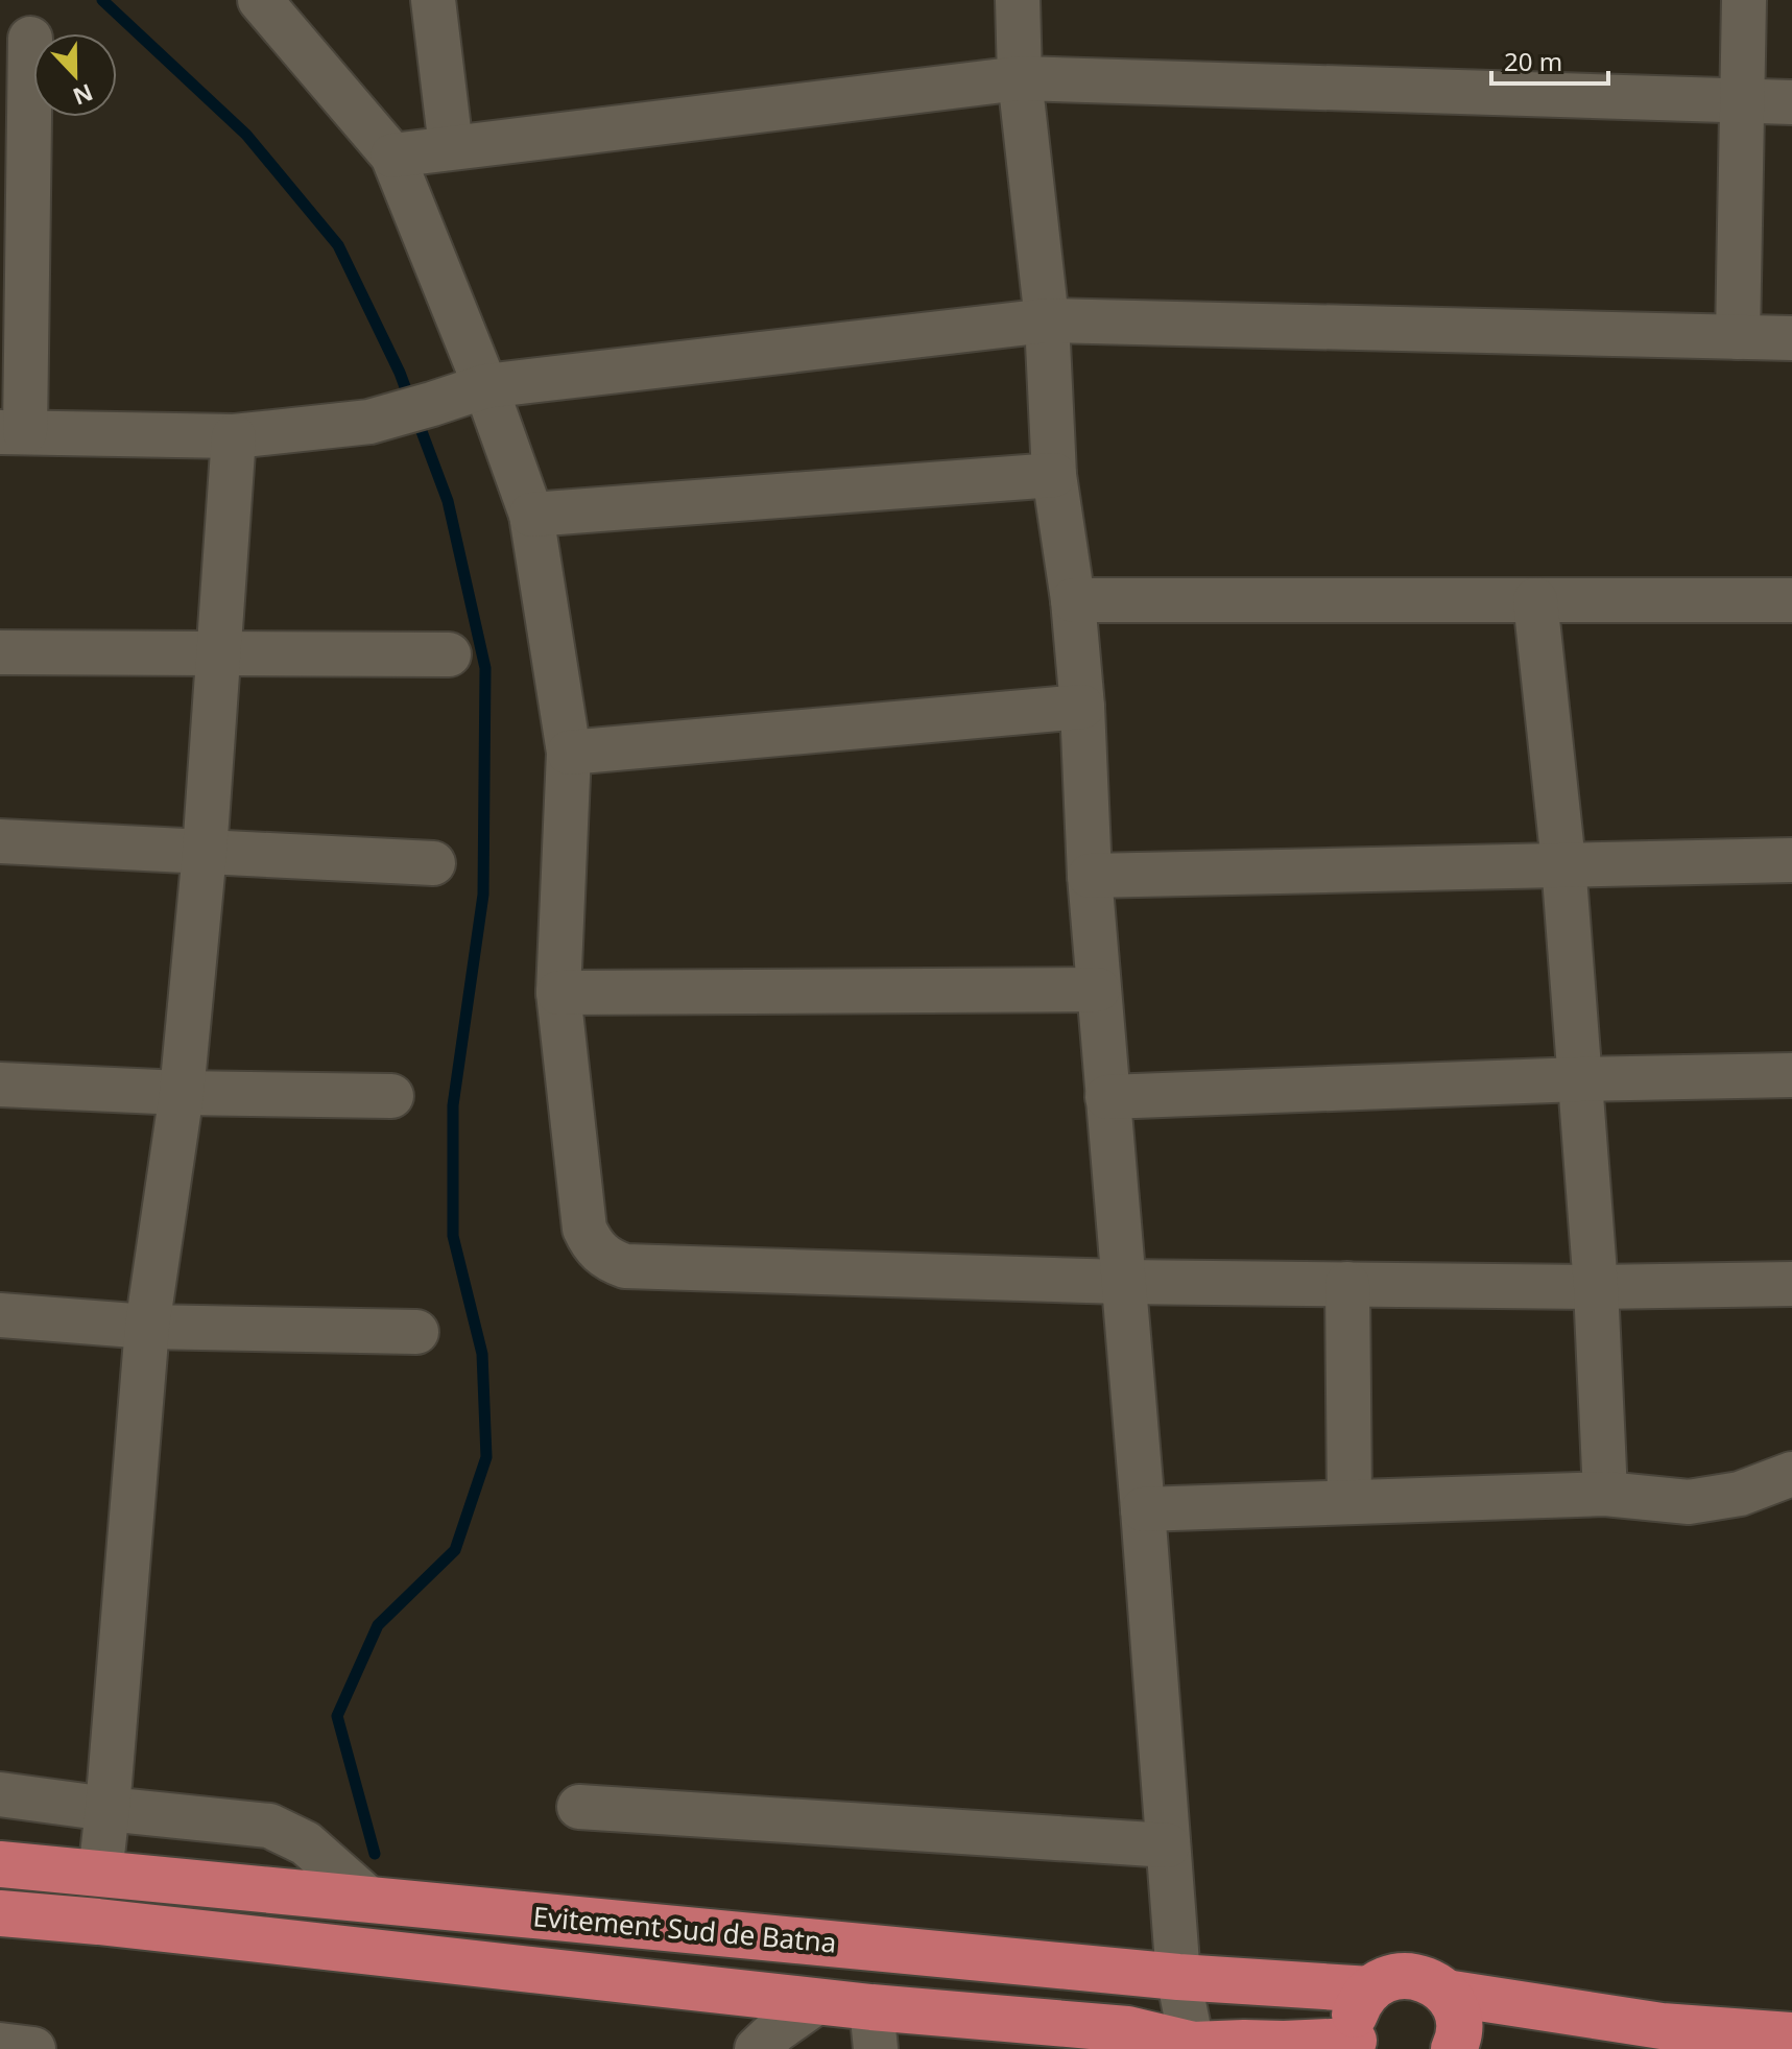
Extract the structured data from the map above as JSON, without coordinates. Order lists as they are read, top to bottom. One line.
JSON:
{"streets":{"highway":["Evitement Sud de Batna"]},"scale_bar":"20 m","north":"bottom"}
